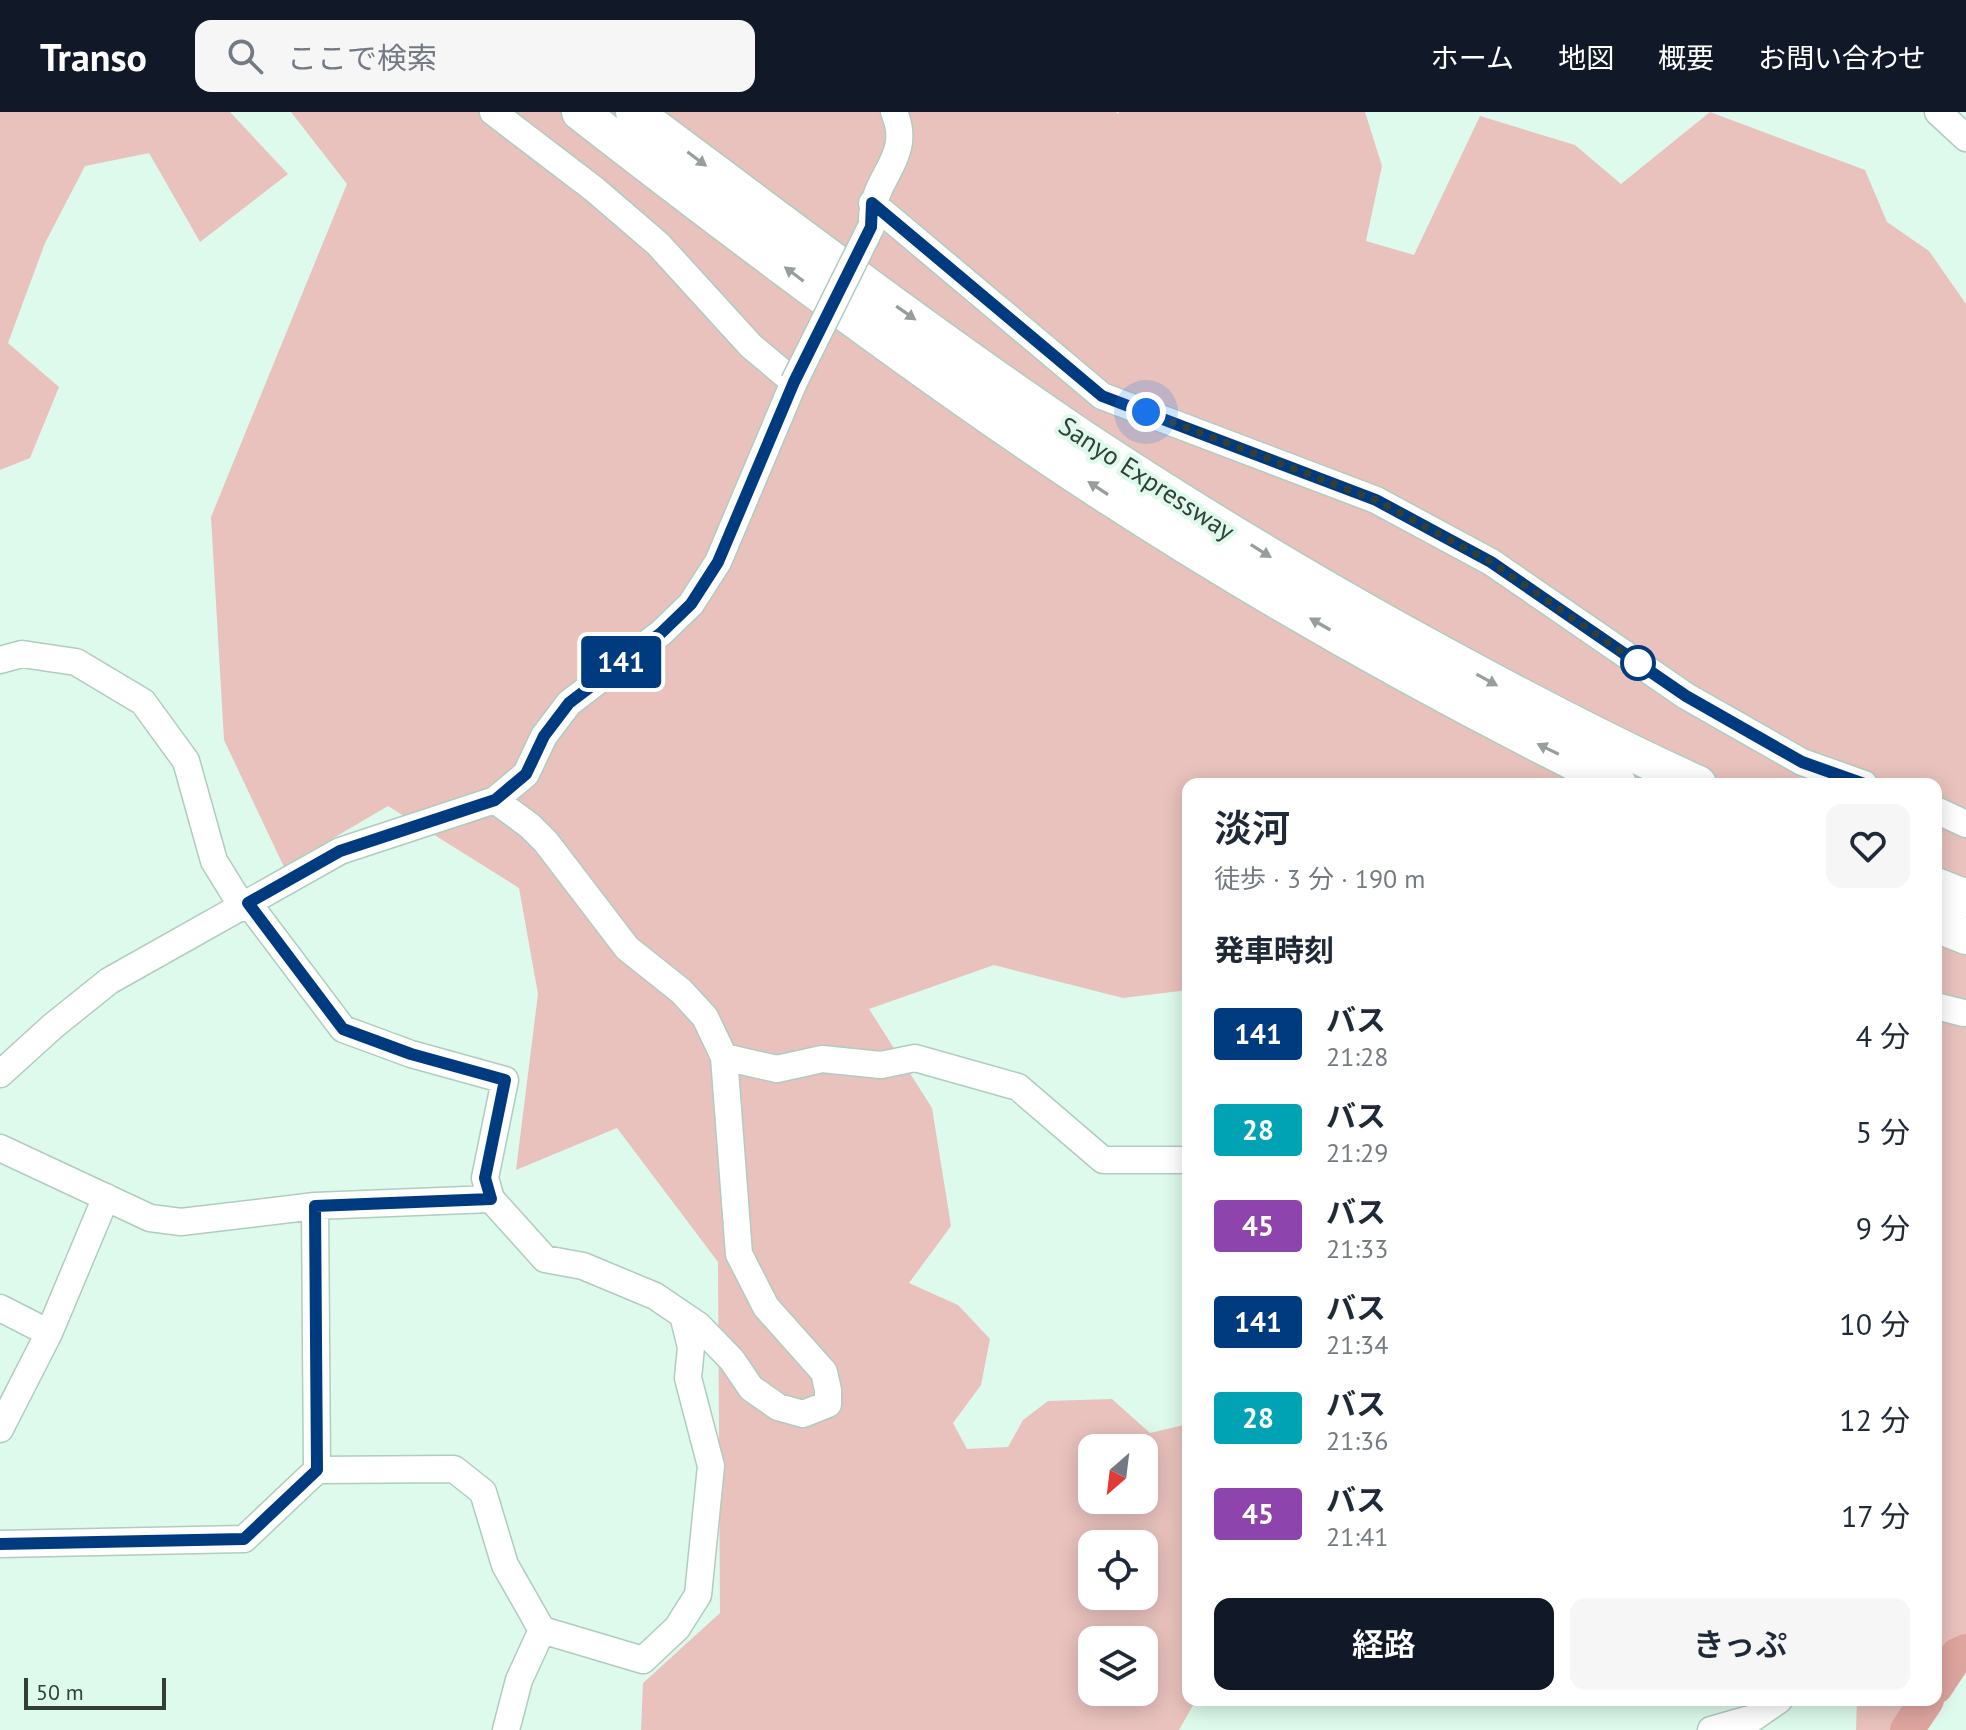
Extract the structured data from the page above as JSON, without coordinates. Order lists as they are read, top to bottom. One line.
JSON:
{"streets":{"highway":["Sanyo Expressway"]},"lines":["bus line 141"],"scale_bar":"50 m","north":"bottom left","page":{"header":"Transo","search":"ここで検索","nav":["ホーム","地図","概要","お問い合わせ"],"on_map":"141","heading":[["淡河","徒歩 · 3 分 · 190 m"],"発車時刻"],"list":[{"mark":"141","name":"バス","note":"21:28","value":"4 分"},{"mark":"28","name":"バス","note":"21:29","value":"5 分"},{"mark":"45","name":"バス","note":"21:33","value":"9 分"},{"mark":"141","name":"バス","note":"21:34","value":"10 分"},{"mark":"28","name":"バス","note":"21:36","value":"12 分"},{"mark":"45","name":"バス","note":"21:41","value":"17 分"}],"buttons":["経路","きっぷ"],"scale":"50 m"}}
